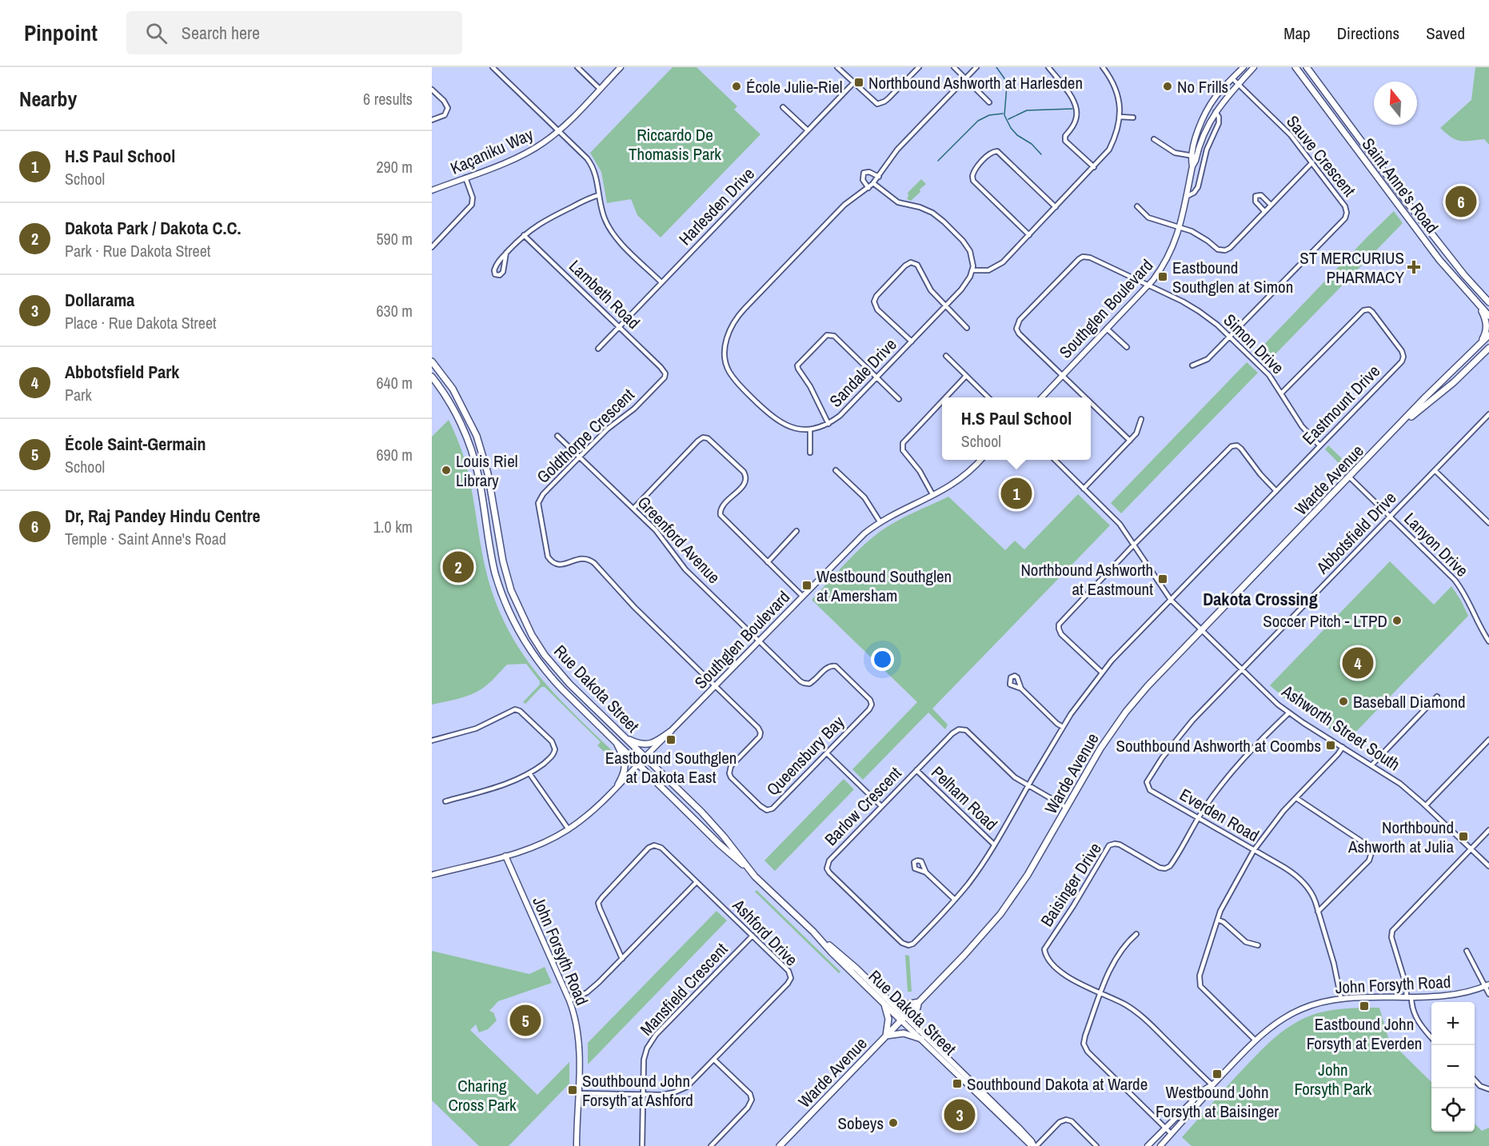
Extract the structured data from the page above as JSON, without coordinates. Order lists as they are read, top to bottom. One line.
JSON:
{"streets":{"main road":["Saint Anne's Road","Warde Avenue","Rue Dakota Street"],"street":["Kaçaniku Way","Sauve Crescent","Harlesden Drive","Lambeth Road","Southglen Boulevard","Simon Drive","Sandale Drive","Eastmount Drive","Goldthorpe Crescent","Abbotsfield Drive","Greenford Avenue","Lanyon Drive","Ashworth Street South","Queensbury Bay","Pelham Road","Barlow Crescent","Everden Road","Baisinger Drive","Ashford Drive","John Forsyth Road","Mansfield Crescent"]},"crossings":[["Sauve Crescent","Southglen Boulevard"],["Sauve Crescent","Simon Drive"],["Harlesden Drive","Lambeth Road"],["Lambeth Road","Goldthorpe Crescent"],["Southglen Boulevard","Simon Drive"],["Southglen Boulevard","Goldthorpe Crescent"],["Southglen Boulevard","Greenford Avenue"],["Southglen Boulevard","Rue Dakota Street"],["Southglen Boulevard","Queensbury Bay"],["Southglen Boulevard","John Forsyth Road"],["Simon Drive","Eastmount Drive"],["Eastmount Drive","Ashworth Street South"],["Eastmount Drive","Barlow Crescent"],["Goldthorpe Crescent","Greenford Avenue"],["Goldthorpe Crescent","Queensbury Bay"],["Warde Avenue","Lanyon Drive"],["Warde Avenue","Rue Dakota Street"],["Warde Avenue","Ashworth Street South"],["Warde Avenue","Barlow Crescent"],["Abbotsfield Drive","Lanyon Drive"],["Abbotsfield Drive","Ashworth Street South"],["Abbotsfield Drive","Everden Road"],["Greenford Avenue","Queensbury Bay"],["Ashworth Street South","Barlow Crescent"],["Ashworth Street South","Everden Road"],["Ashworth Street South","Baisinger Drive"],["Pelham Road","Barlow Crescent"],["Everden Road","Baisinger Drive"],["Everden Road","John Forsyth Road"],["Baisinger Drive","John Forsyth Road"],["Ashford Drive","John Forsyth Road"],["Ashford Drive","Mansfield Crescent"]],"districts":["Dakota Crossing"],"parks":["Riccardo De Thomasis Park","John Forsyth Park","Charing Cross Park"],"places":{"transit":["Northbound Ashworth at Harlesden","Eastbound Southglen at Simon","Northbound Ashworth at Eastmount","Westbound Southglen at Amersham","Eastbound Southglen at Dakota East","Southbound Ashworth at Coombs","Northbound Ashworth at Julia","Eastbound John Forsyth at Everden","Westbound John Forsyth at Baisinger","Southbound Dakota at Warde","Southbound John Forsyth at Ashford"],"other":["École Julie-Riel","No Frills","Louis Riel Library","Soccer Pitch - LTPD","Baseball Diamond","Sobeys"],"health":["ST MERCURIUS PHARMACY"]},"north":"top","page":{"header":"Pinpoint","search":"Search here","nav":["Map","Directions","Saved"],"heading":["Nearby","6 results"],"list":[{"mark":"1","name":"H.S Paul School","note":"School","value":"290 m"},{"mark":"2","name":"Dakota Park / Dakota C.C.","note":"Park · Rue Dakota Street","value":"590 m"},{"mark":"3","name":"Dollarama","note":"Place · Rue Dakota Street","value":"630 m"},{"mark":"4","name":"Abbotsfield Park","note":"Park","value":"640 m"},{"mark":"5","name":"École Saint-Germain","note":"School","value":"690 m"},{"mark":"6","name":"Dr, Raj Pandey Hindu Centre","note":"Temple · Saint Anne's Road","value":"1.0 km"}],"pins":["6","1","2","4","5","3"],"popup":["H.S Paul School","School"],"map_buttons":["+","−"]}}
